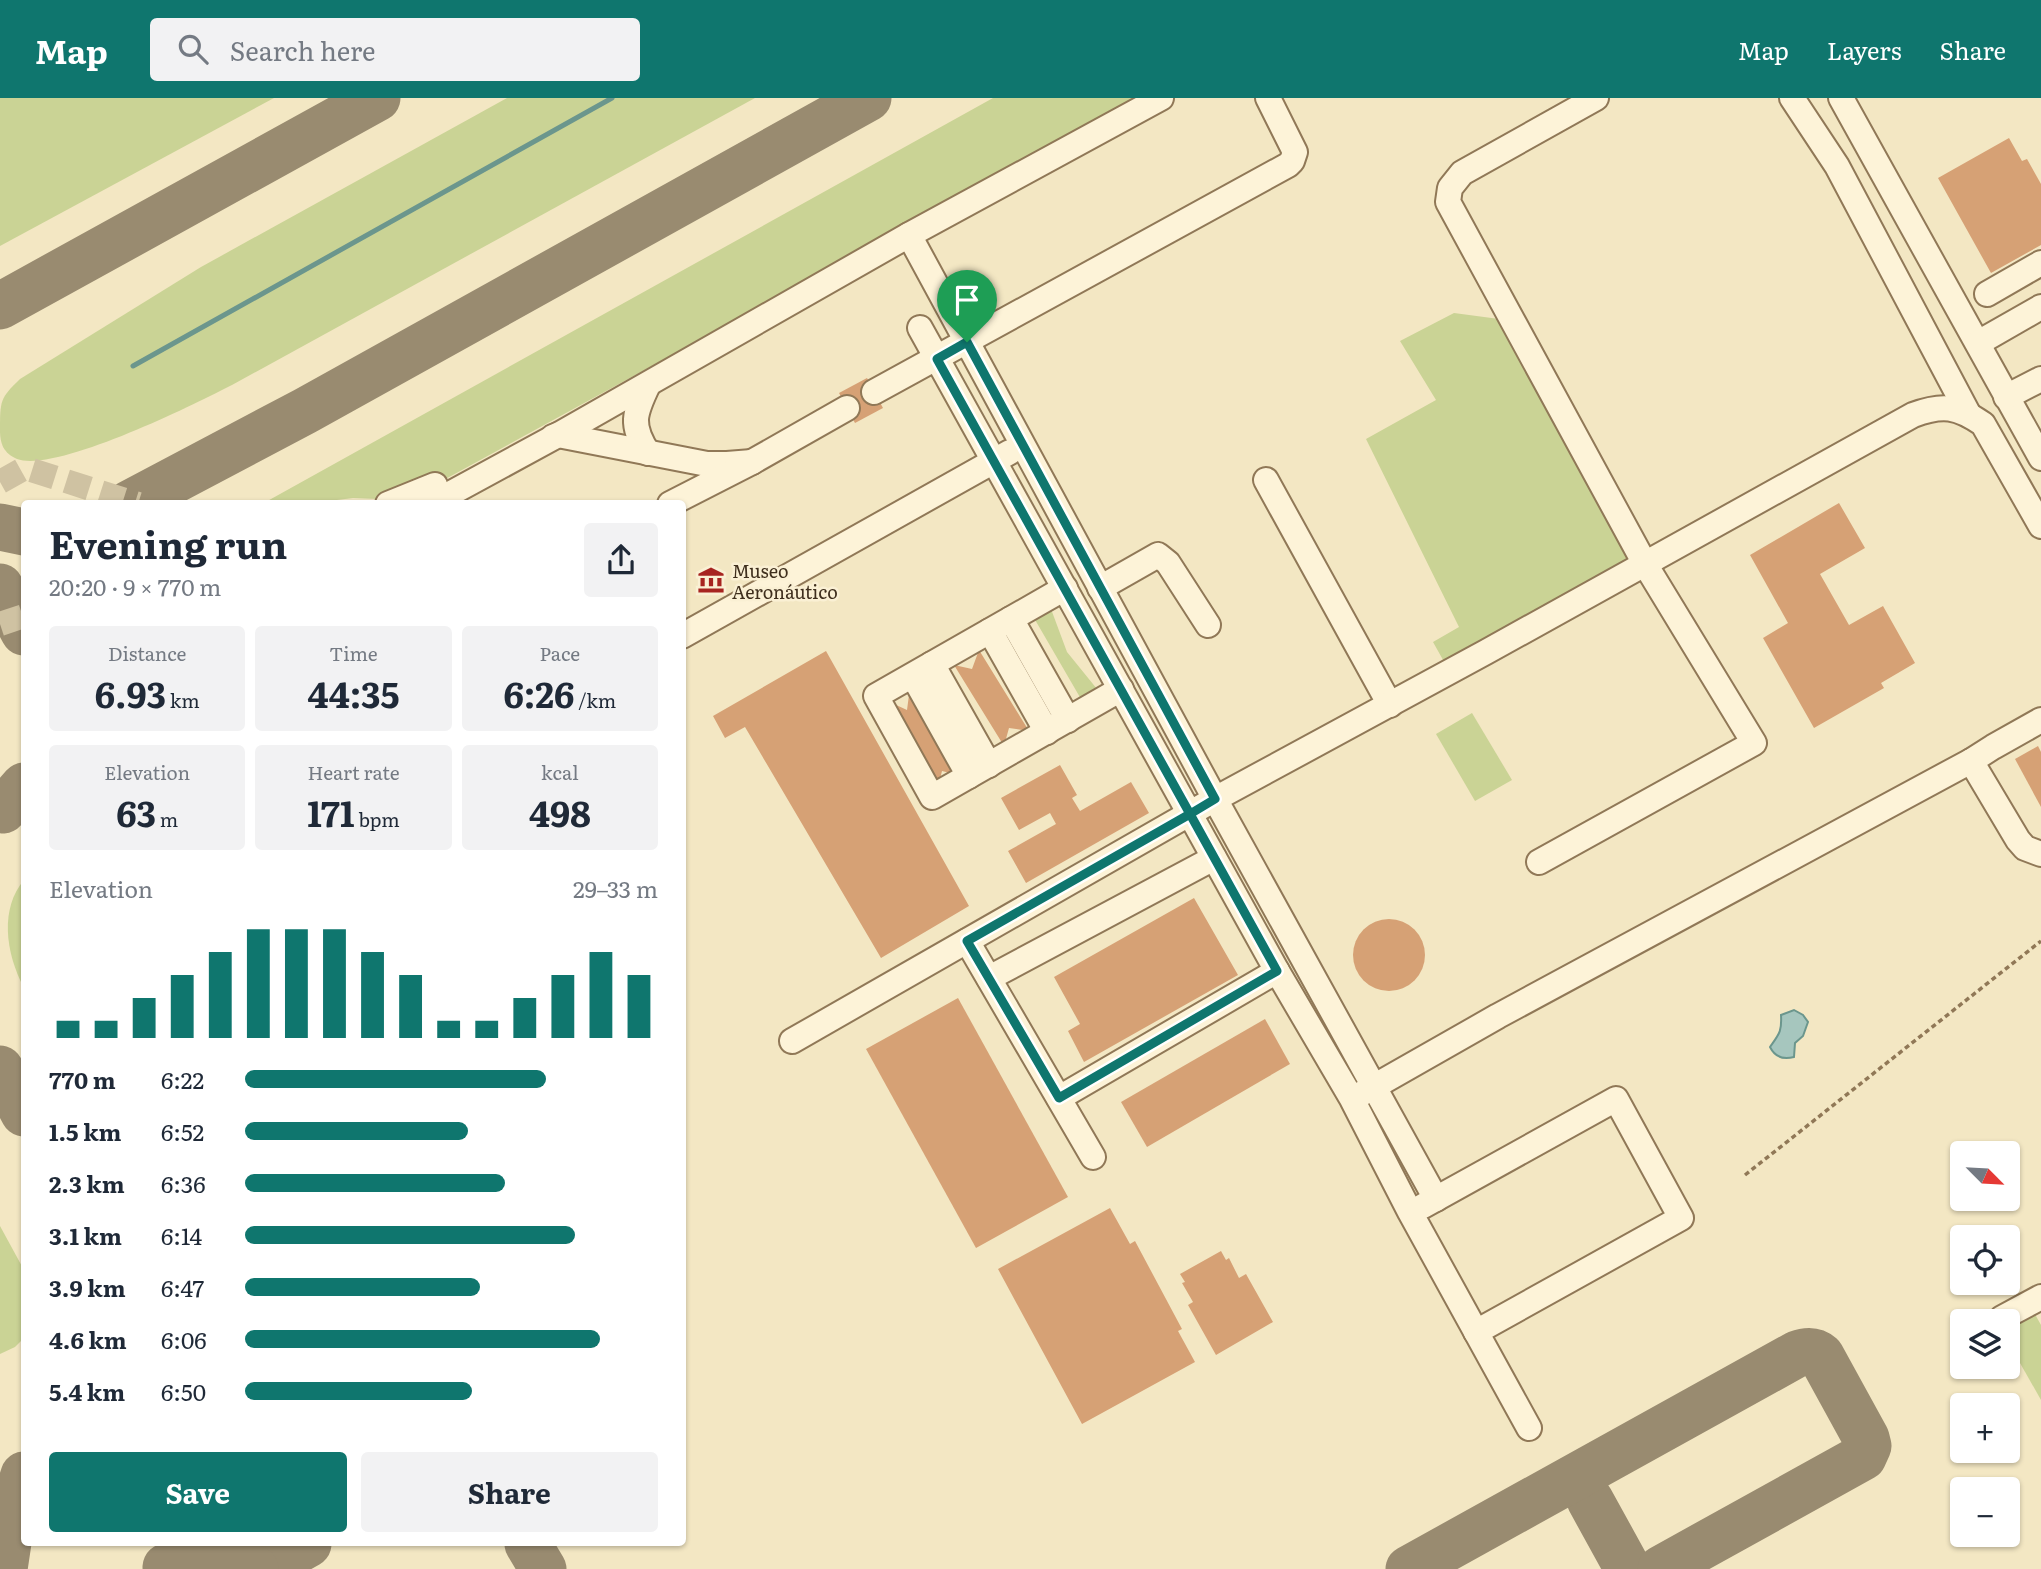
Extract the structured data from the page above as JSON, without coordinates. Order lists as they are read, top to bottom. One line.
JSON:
{"places":{"museum":["Museo Aeronáutico"]},"north":"bottom right","page":{"header":"Map","search":"Search here","nav":["Map","Layers","Share"],"heading":["Evening run","20:20 · 9 × 770 m"],"stats":[["Distance","6.93 km"],["Time","44:35"],["Pace","6:26 /km"],["Elevation","63 m"],["Heart rate","171 bpm"],["kcal","498"]],"chart":["Elevation","29–33 m"],"list":[{"name":"770 m","note":"6:22"},{"name":"1.5 km","note":"6:52"},{"name":"2.3 km","note":"6:36"},{"name":"3.1 km","note":"6:14"},{"name":"3.9 km","note":"6:47"},{"name":"4.6 km","note":"6:06"},{"name":"5.4 km","note":"6:50"}],"map_buttons":["+","−"],"buttons":["Save","Share"]}}
